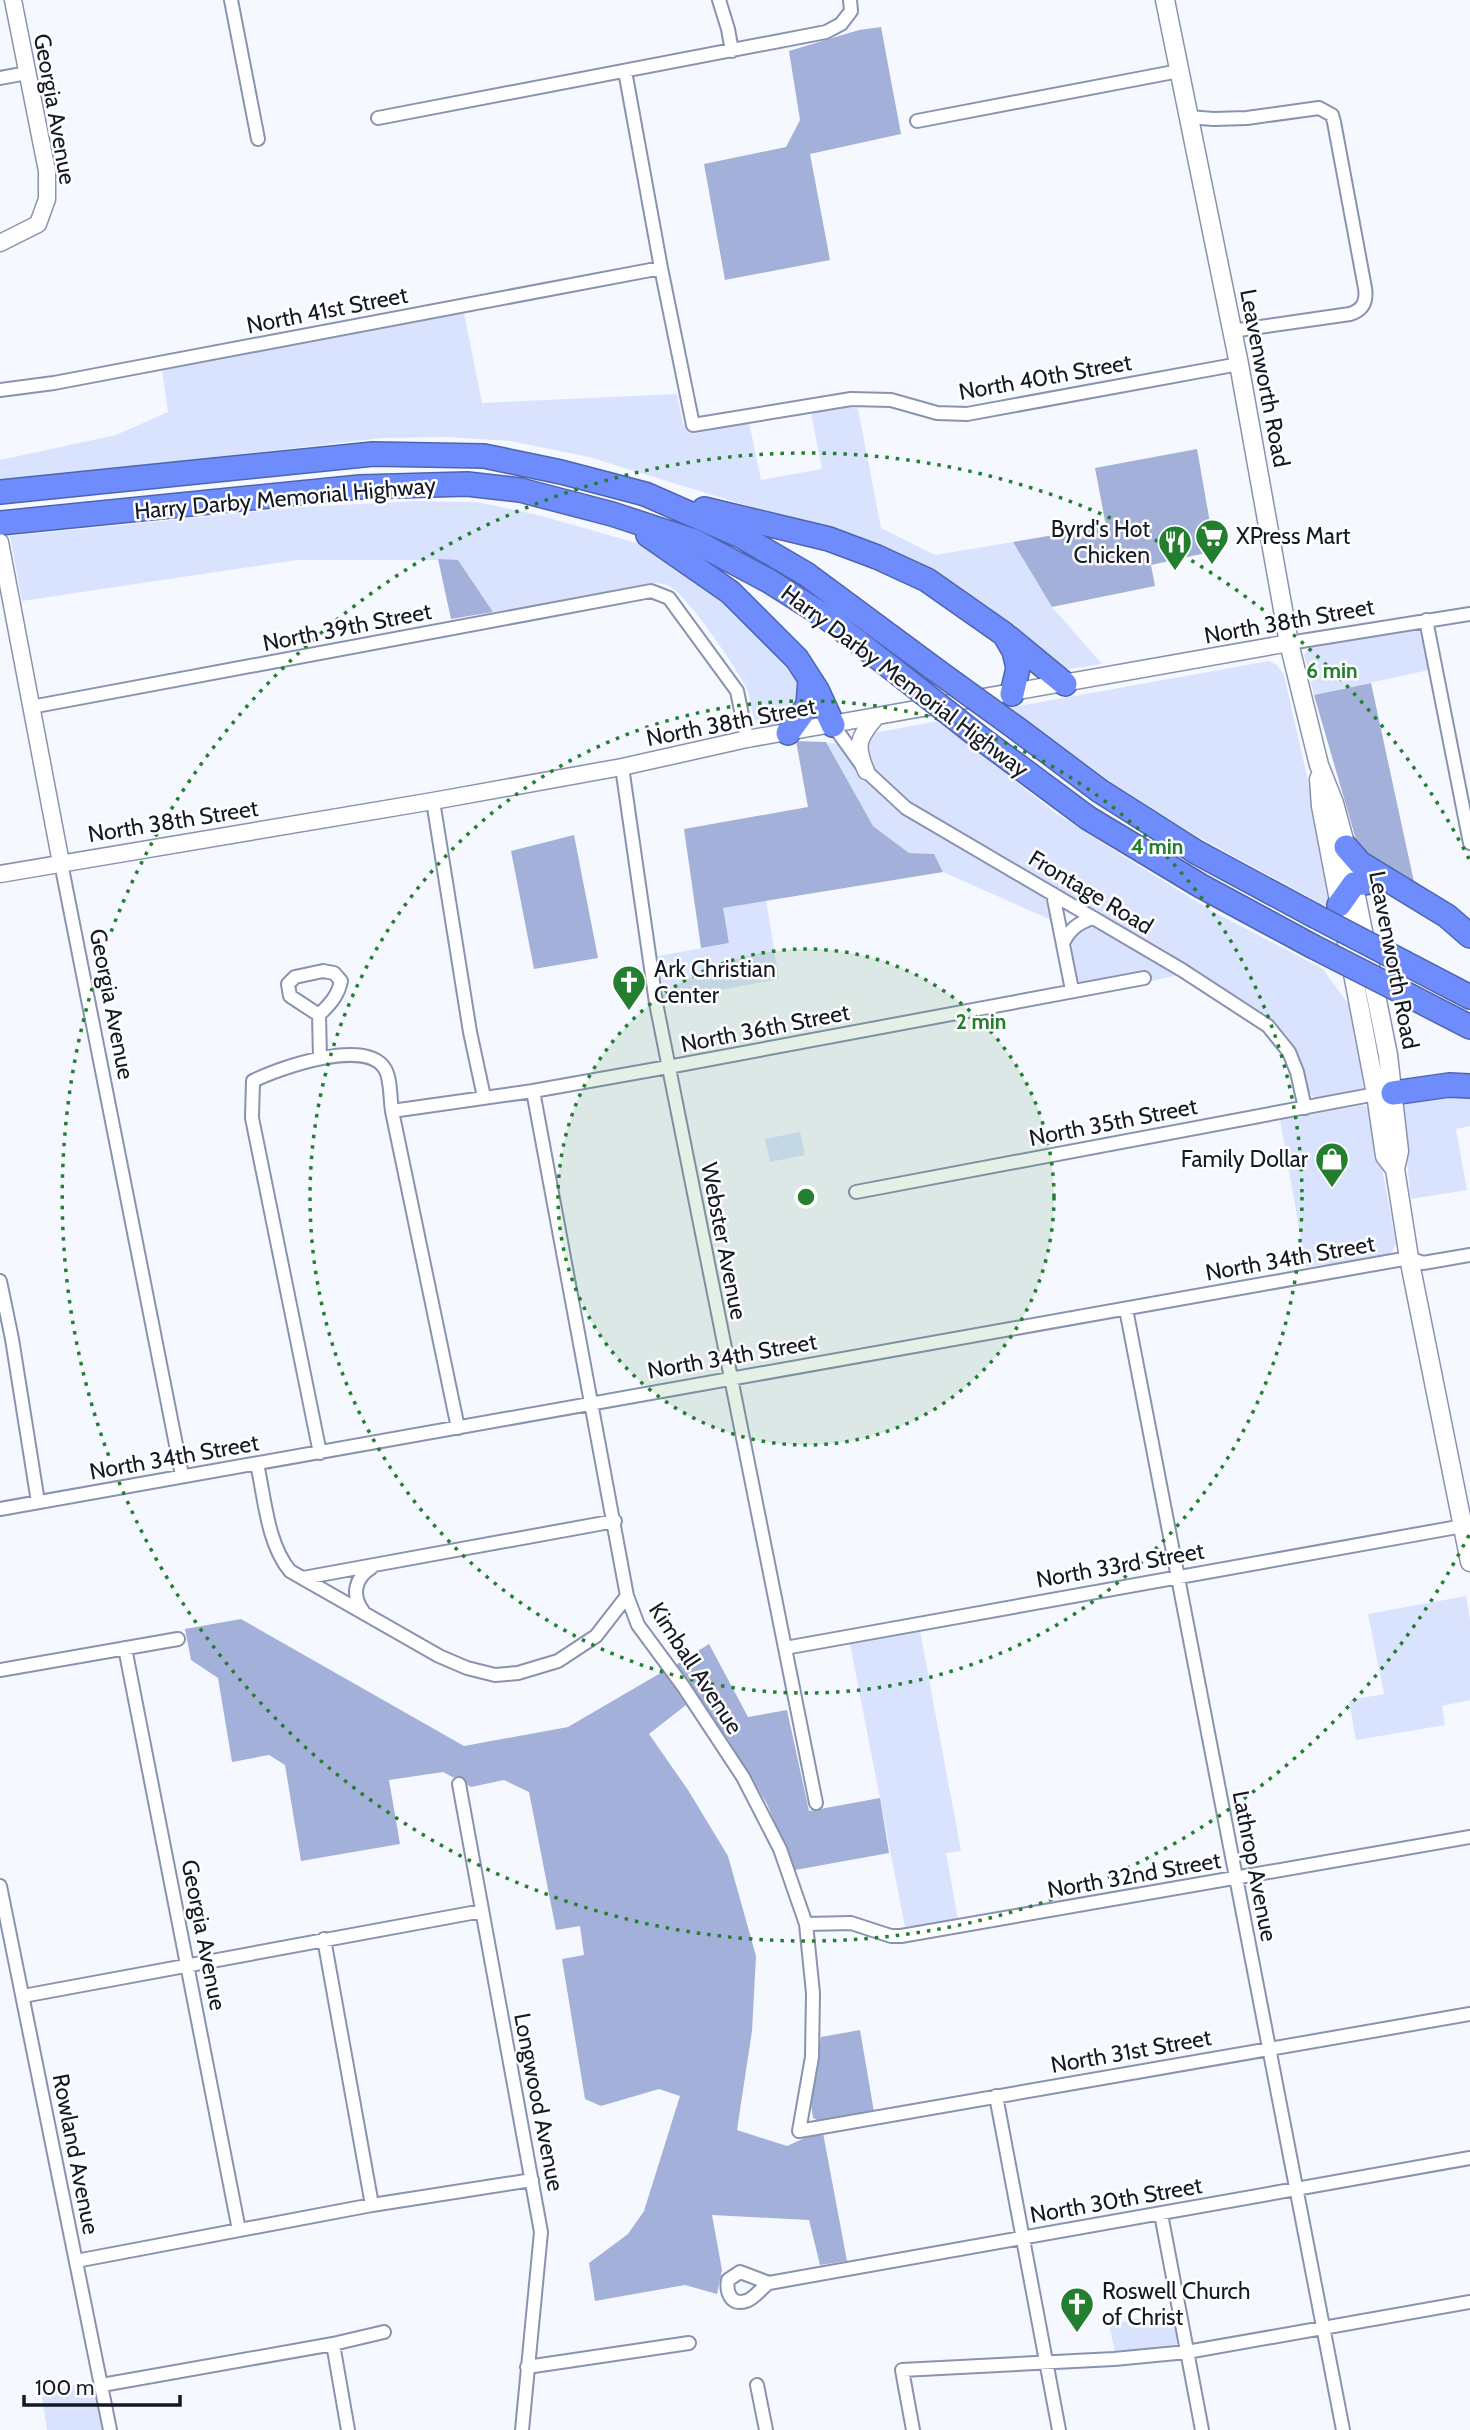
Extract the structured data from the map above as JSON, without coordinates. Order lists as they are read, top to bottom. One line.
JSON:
{"streets":{"highway":["Harry Darby Memorial Highway"],"main road":["Leavenworth Road"],"street":["Georgia Avenue","North 41st Street","North 40th Street","North 38th Street","North 39th Street","Frontage Road","North 36th Street","North 35th Street","Webster Avenue","North 34th Street","North 33rd Street","Kimball Avenue","Lathrop Avenue","North 32nd Street","North 31st Street","Longwood Avenue","Rowland Avenue","North 30th Street"]},"crossings":[["Georgia Avenue","North 38th Street"],["Georgia Avenue","North 39th Street"],["Georgia Avenue","North 34th Street"],["North 41st Street","North 40th Street"],["North 40th Street","Leavenworth Road"],["Leavenworth Road","North 38th Street"],["Leavenworth Road","North 35th Street"],["Leavenworth Road","North 34th Street"],["Leavenworth Road","North 33rd Street"],["North 38th Street","North 39th Street"],["North 38th Street","Frontage Road"],["North 38th Street","Webster Avenue"],["Frontage Road","North 35th Street"],["North 36th Street","Webster Avenue"],["North 36th Street","Kimball Avenue"],["Webster Avenue","North 34th Street"],["Webster Avenue","North 33rd Street"],["North 34th Street","Kimball Avenue"],["North 34th Street","Lathrop Avenue"],["North 33rd Street","Lathrop Avenue"],["Kimball Avenue","North 32nd Street"],["Kimball Avenue","North 31st Street"],["Lathrop Avenue","North 32nd Street"],["Lathrop Avenue","North 31st Street"],["Lathrop Avenue","North 30th Street"]],"places":{"supermarket":["XPress Mart"],"restaurant":["Byrd's Hot Chicken"],"church":["Ark Christian Center","Roswell Church of Christ"],"shop":["Family Dollar"]},"scale_bar":"100 m","rings":["6 min","4 min","2 min"]}
